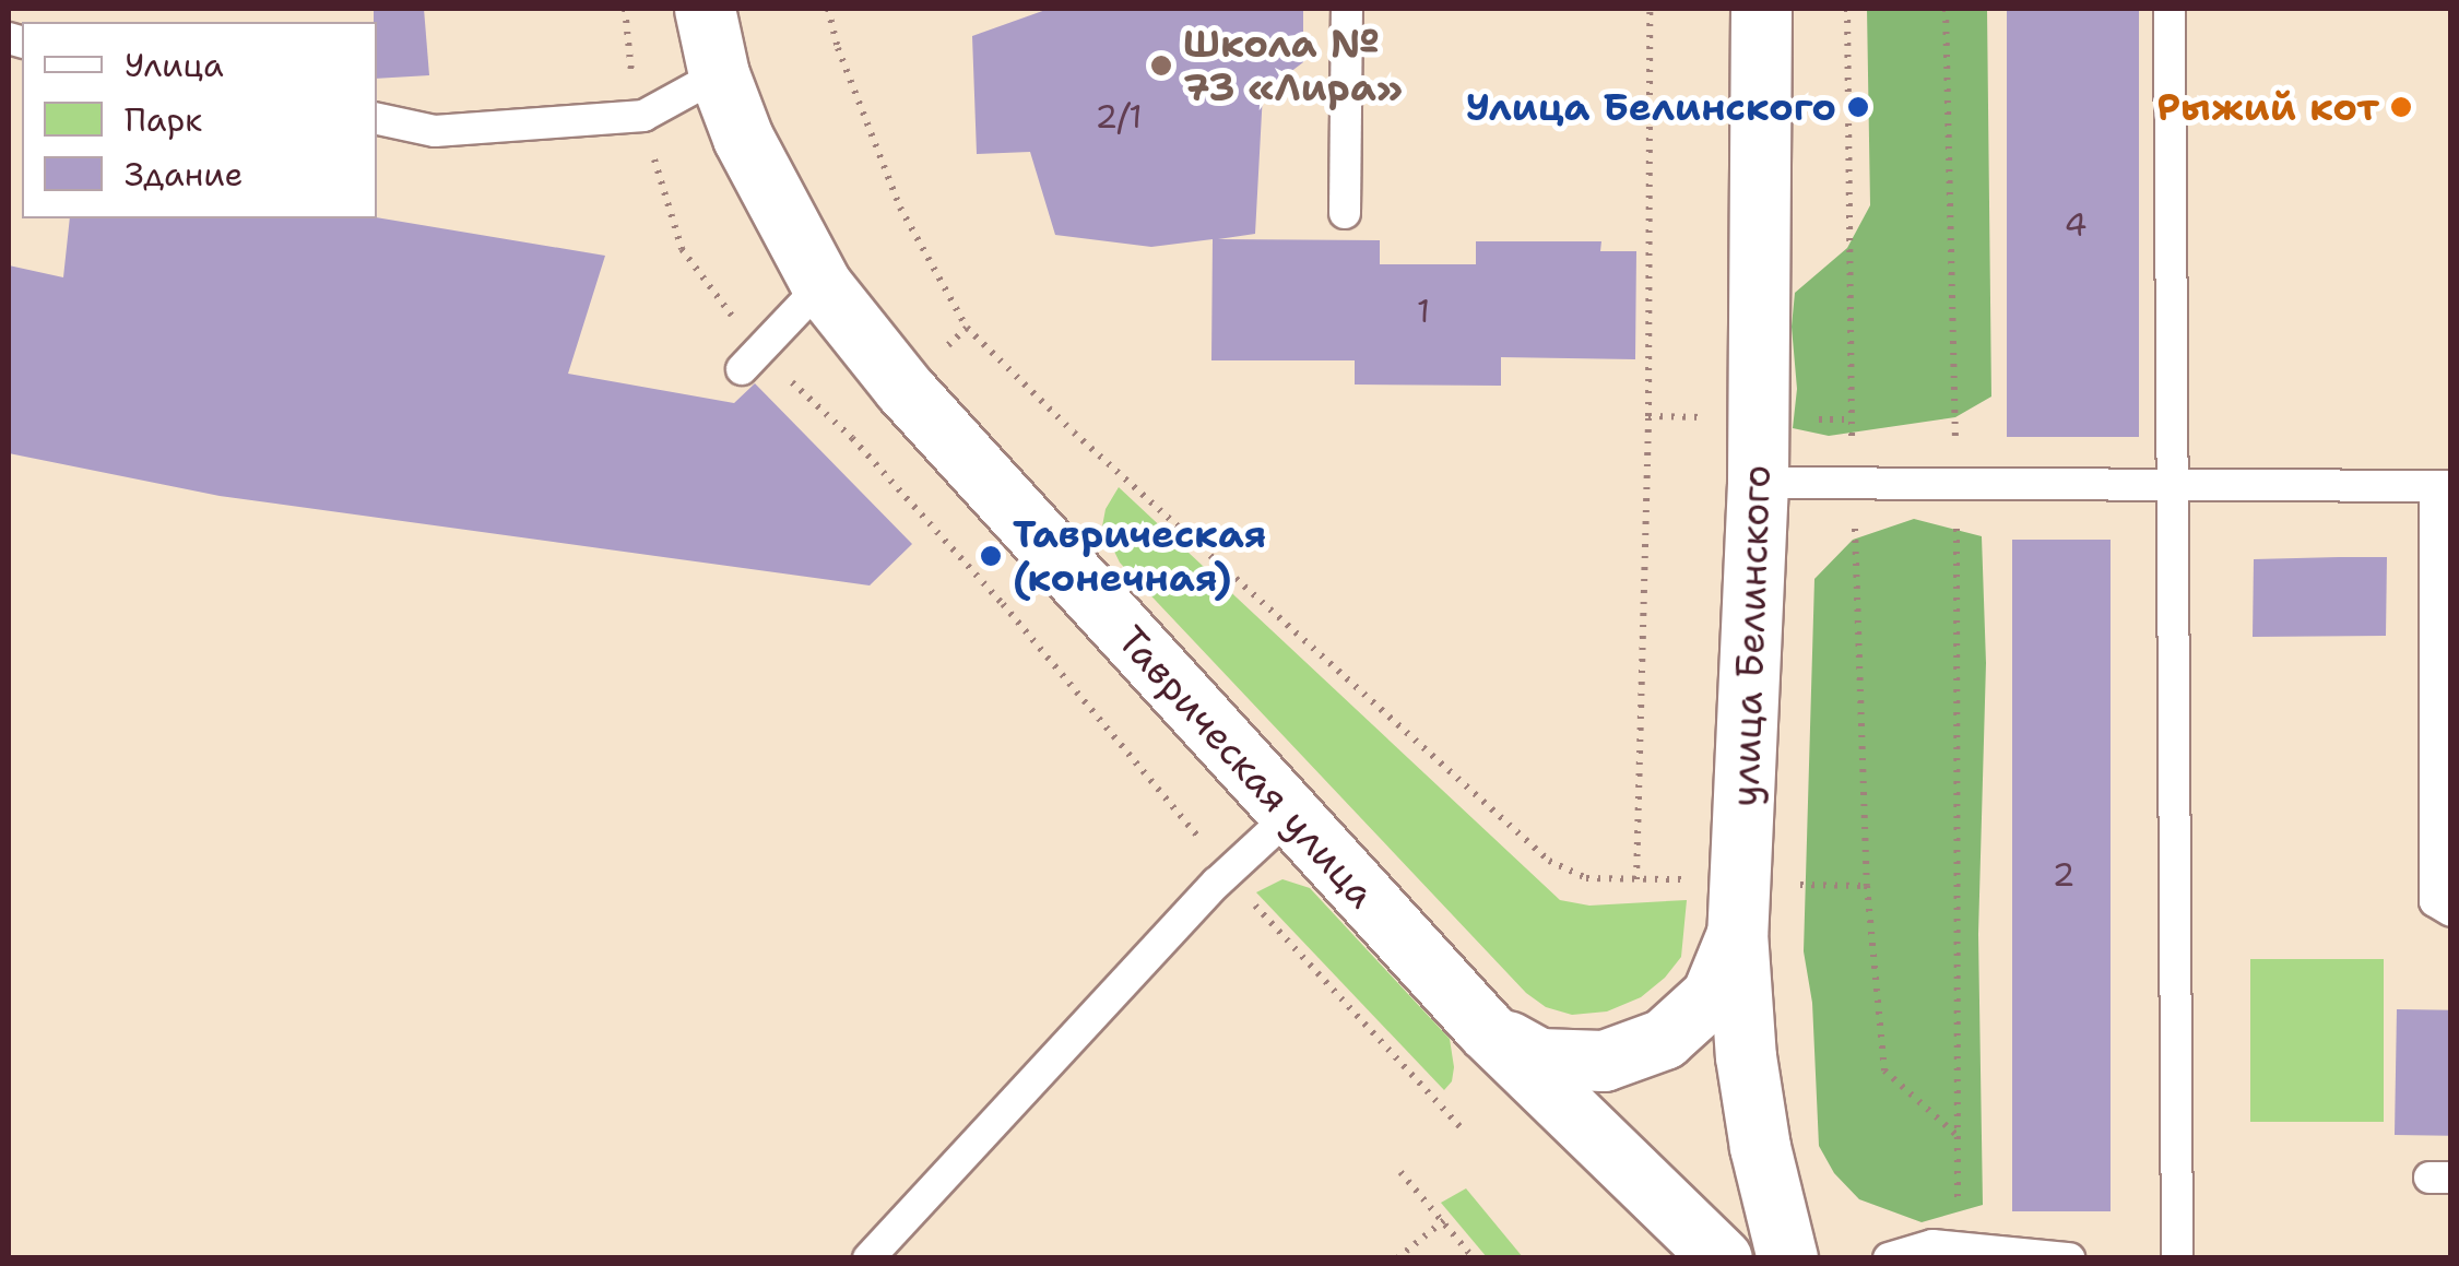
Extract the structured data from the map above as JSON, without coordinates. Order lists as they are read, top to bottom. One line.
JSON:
{"streets":{"street":["улица Белинского","Таврическая улица"]},"places":["Школа № 73 «Лира»","Улица Белинского","Рыжий кот","Таврическая (конечная)"],"house_numbers":["2/1","4","1","2"],"legend":["Улица","Парк","Здание"]}
